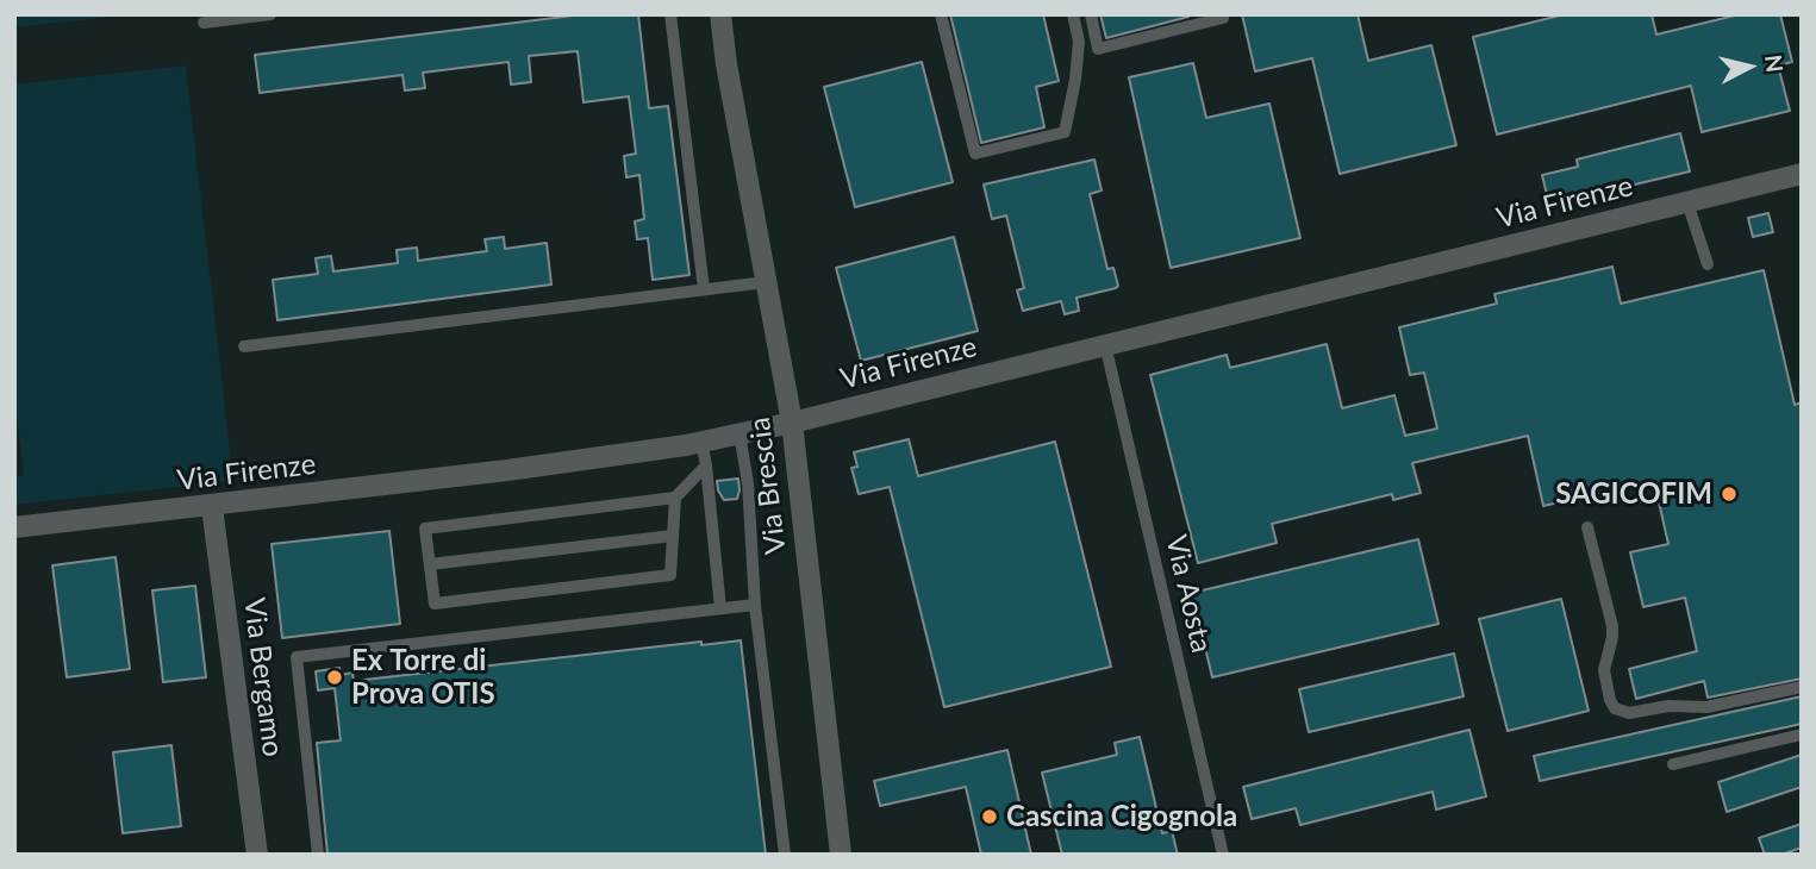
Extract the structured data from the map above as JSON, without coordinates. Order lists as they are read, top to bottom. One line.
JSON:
{"streets":{"street":["Via Firenze","Via Brescia","Via Bergamo"],"lane":["Via Aosta"]},"crossings":[["Via Firenze","Via Brescia"],["Via Firenze","Via Aosta"],["Via Firenze","Via Bergamo"]],"places":["SAGICOFIM","Ex Torre di Prova OTIS","Cascina Cigognola"],"north":"right"}
